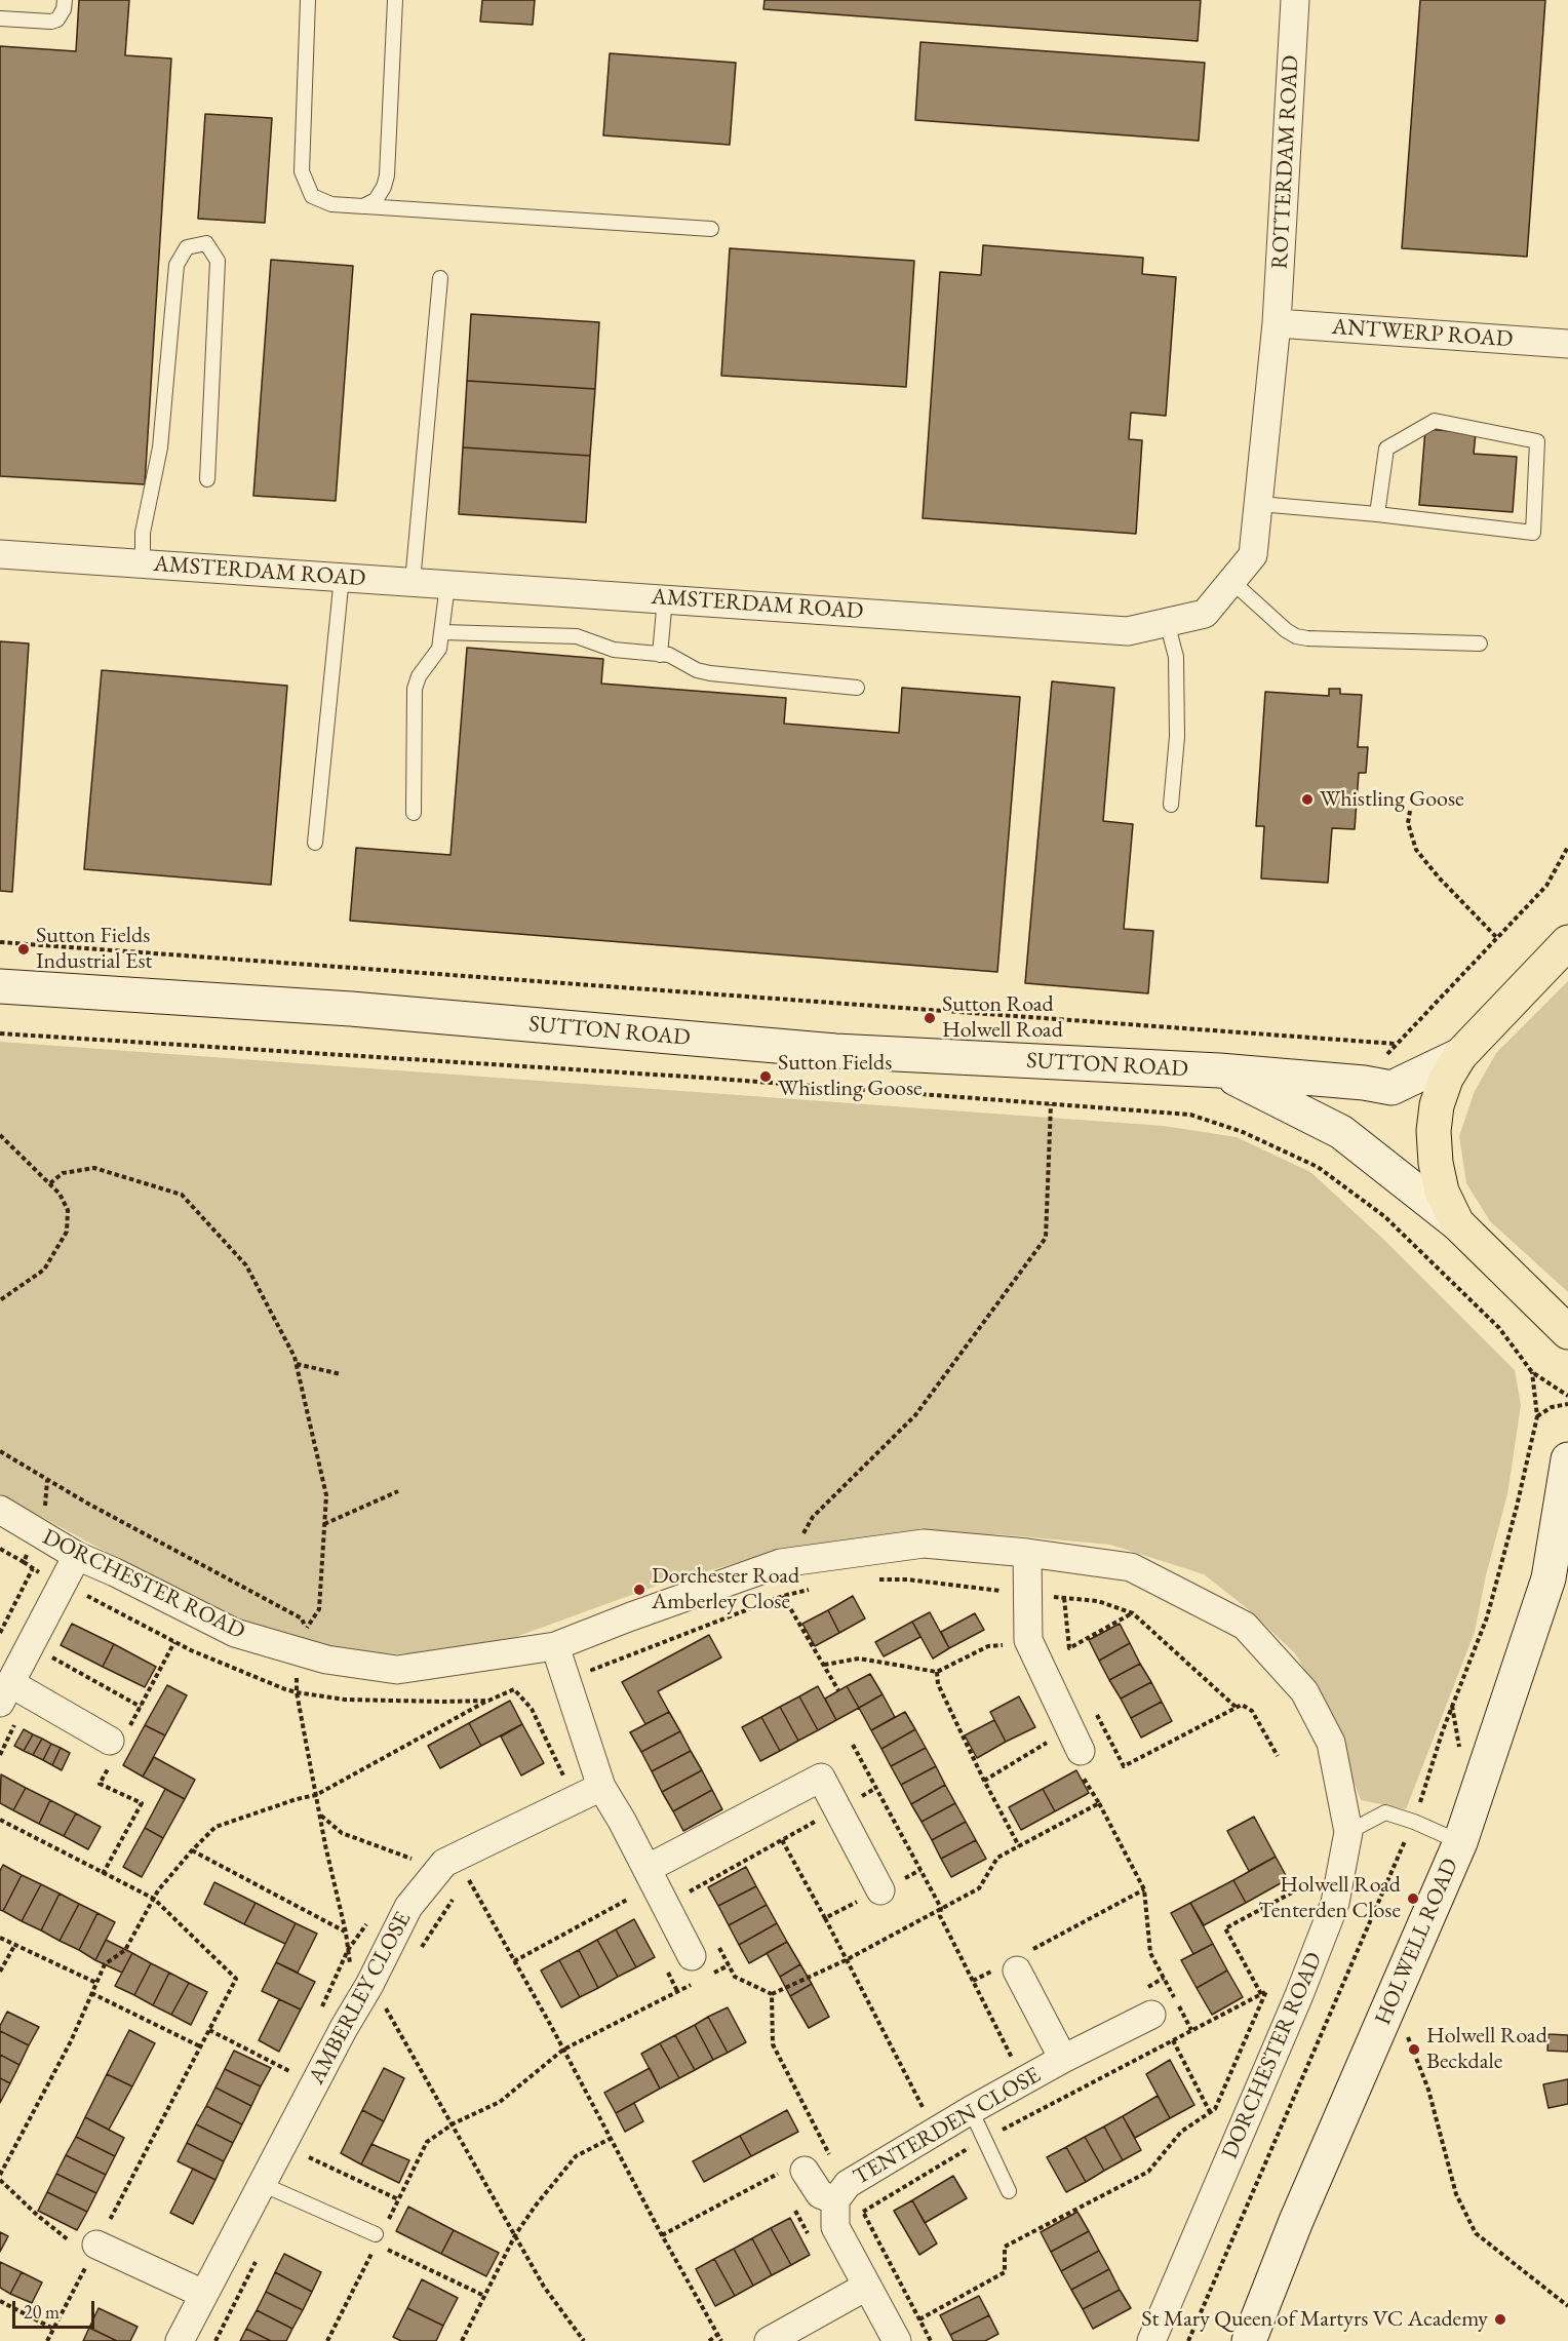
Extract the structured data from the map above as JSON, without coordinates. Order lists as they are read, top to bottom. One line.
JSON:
{"streets":{"street":["ROTTERDAM ROAD","ANTWERP ROAD","AMSTERDAM ROAD","SUTTON ROAD","DORCHESTER ROAD","HOLWELL ROAD","AMBERLEY CLOSE","TENTERDEN CLOSE"]},"crossings":[["ROTTERDAM ROAD","ANTWERP ROAD"],["ROTTERDAM ROAD","AMSTERDAM ROAD"],["ANTWERP ROAD","AMSTERDAM ROAD"]],"places":["Whistling Goose","Sutton Fields Industrial Est","Sutton Road Holwell Road","Sutton Fields Whistling Goose","Dorchester Road Amberley Close","Holwell Road Tenterden Close","Holwell Road Beckdale","St Mary Queen of Martyrs VC Academy"],"scale_bar":"20 m"}
